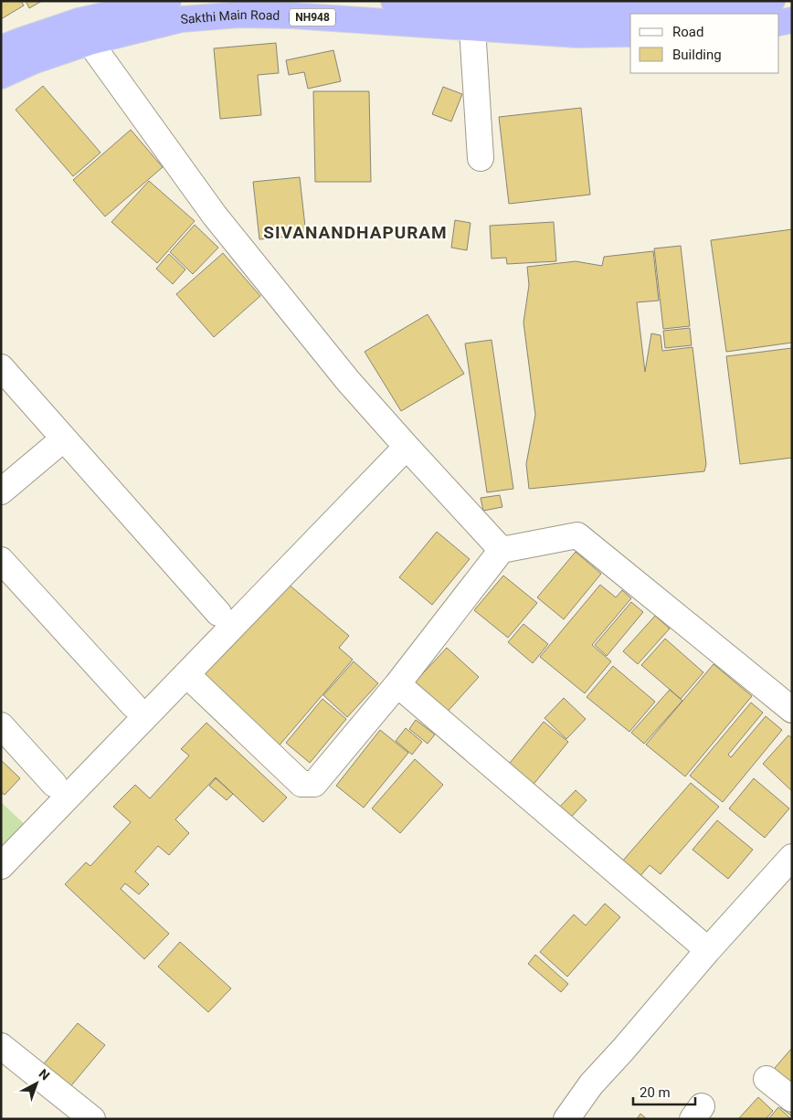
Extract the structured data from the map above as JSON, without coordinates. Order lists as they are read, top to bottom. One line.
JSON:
{"streets":{"highway":["NH948","Sakthi Main Road"]},"districts":["SIVANANDHAPURAM"],"legend":["Road","Building"],"scale_bar":"20 m","north":"top right"}
